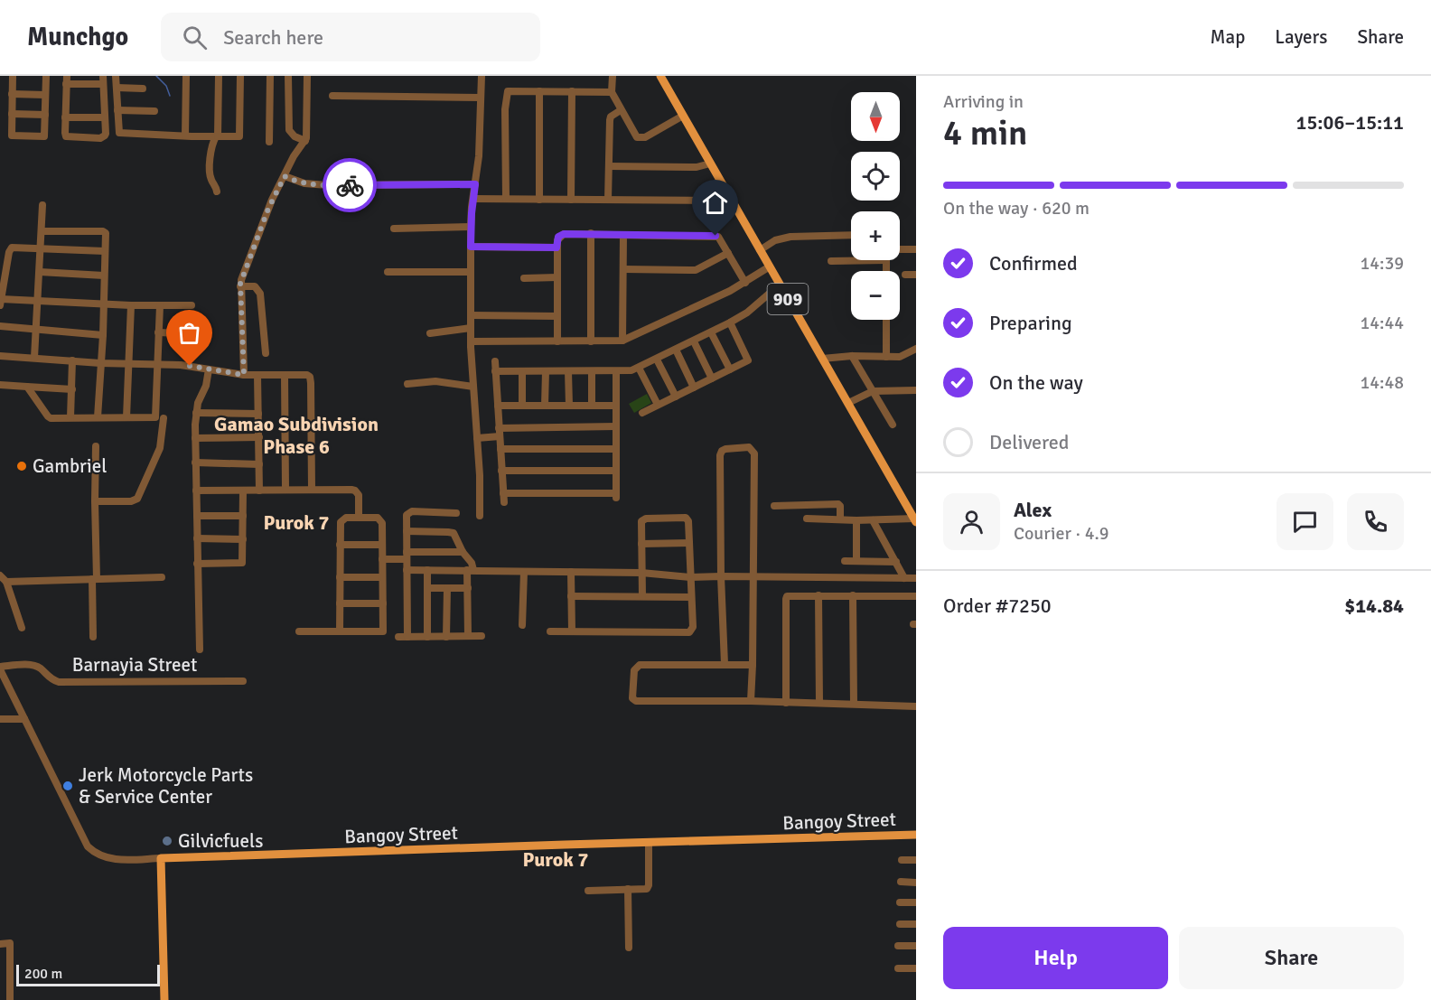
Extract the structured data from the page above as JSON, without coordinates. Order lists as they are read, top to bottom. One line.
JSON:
{"streets":{"main road":["909","Bangoy Street"],"street":["Barnayia Street"]},"crossings":[["Barnayia Street","Bangoy Street"]],"districts":["Gamao Subdivision Phase 6","Purok 7","Purok 7"],"places":["Gambriel","Jerk Motorcycle Parts & Service Center","Gilvicfuels"],"scale_bar":"200 m","north":"bottom","page":{"header":"Munchgo","search":"Search here","nav":["Map","Layers","Share"],"heading":["4 min","Arriving in","15:06–15:11"],"panel":["Alex","Courier · 4.9","Order #7250","$14.84"],"map_buttons":["+","−"],"bar":"On the way · 620 m","list":[["Confirmed","14:39"],["Preparing","14:44"],["On the way","14:48"],"Delivered"],"buttons":["Help","Share"],"scale":"200 m"}}
